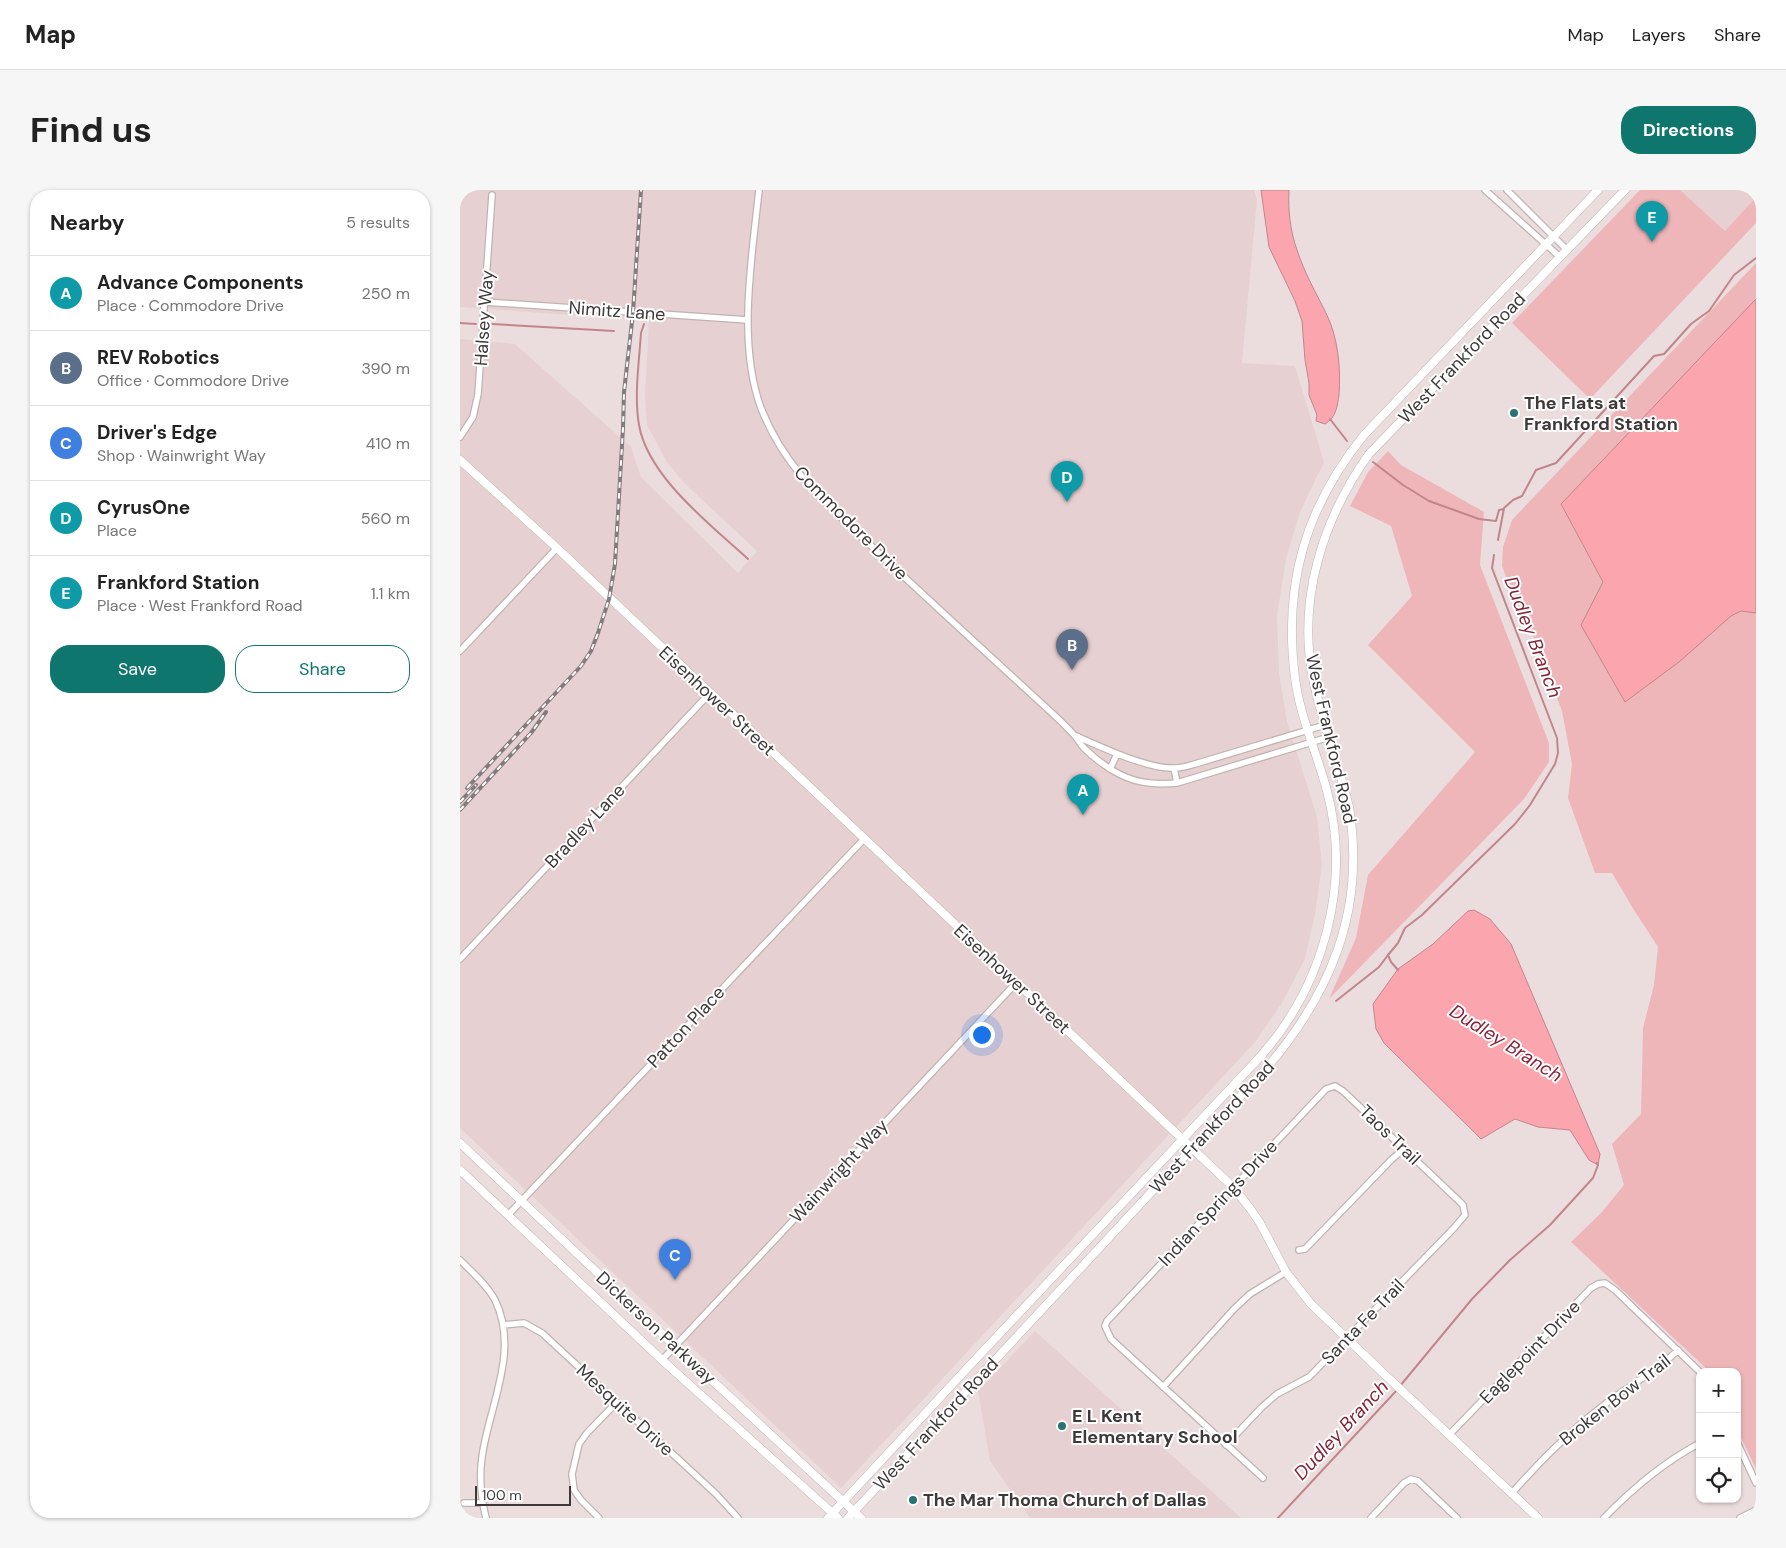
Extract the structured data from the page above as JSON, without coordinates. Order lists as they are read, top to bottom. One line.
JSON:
{"streets":{"main road":["West Frankford Road","Eisenhower Street","Dickerson Parkway"],"street":["Nimitz Lane","Halsey Way","Commodore Drive","Bradley Lane","Patton Place","Taos Trail","Wainwright Way","Indian Springs Drive","Santa Fe Trail","Eaglepoint Drive","Broken Bow Trail","Mesquite Drive"]},"crossings":[["Nimitz Lane","Halsey Way"],["Nimitz Lane","Commodore Drive"],["West Frankford Road","Commodore Drive"],["West Frankford Road","Eisenhower Street"],["West Frankford Road","Dickerson Parkway"],["Eisenhower Street","Bradley Lane"],["Eisenhower Street","Patton Place"],["Eisenhower Street","Wainwright Way"],["Eisenhower Street","Indian Springs Drive"],["Eisenhower Street","Santa Fe Trail"],["Eisenhower Street","Eaglepoint Drive"],["Eisenhower Street","Broken Bow Trail"],["Patton Place","Dickerson Parkway"],["Taos Trail","Indian Springs Drive"],["Taos Trail","Santa Fe Trail"],["Wainwright Way","Dickerson Parkway"],["Eaglepoint Drive","Broken Bow Trail"]],"water":["Dudley Branch"],"places":["The Flats at Frankford Station","E L Kent Elementary School","The Mar Thoma Church of Dallas"],"scale_bar":"100 m","page":{"header":"Map","nav":["Map","Layers","Share"],"buttons":["Directions",["Save","Share"]],"title":"Find us","heading":["Nearby","5 results"],"pins":["E","D","B","A","C"],"list":[{"mark":"A","name":"Advance Components","note":"Place · Commodore Drive","value":"250 m"},{"mark":"B","name":"REV Robotics","note":"Office · Commodore Drive","value":"390 m"},{"mark":"C","name":"Driver's Edge","note":"Shop · Wainwright Way","value":"410 m"},{"mark":"D","name":"CyrusOne","note":"Place","value":"560 m"},{"mark":"E","name":"Frankford Station","note":"Place · West Frankford Road","value":"1.1 km"}],"map_buttons":["+","−"],"scale":"100 m"}}
